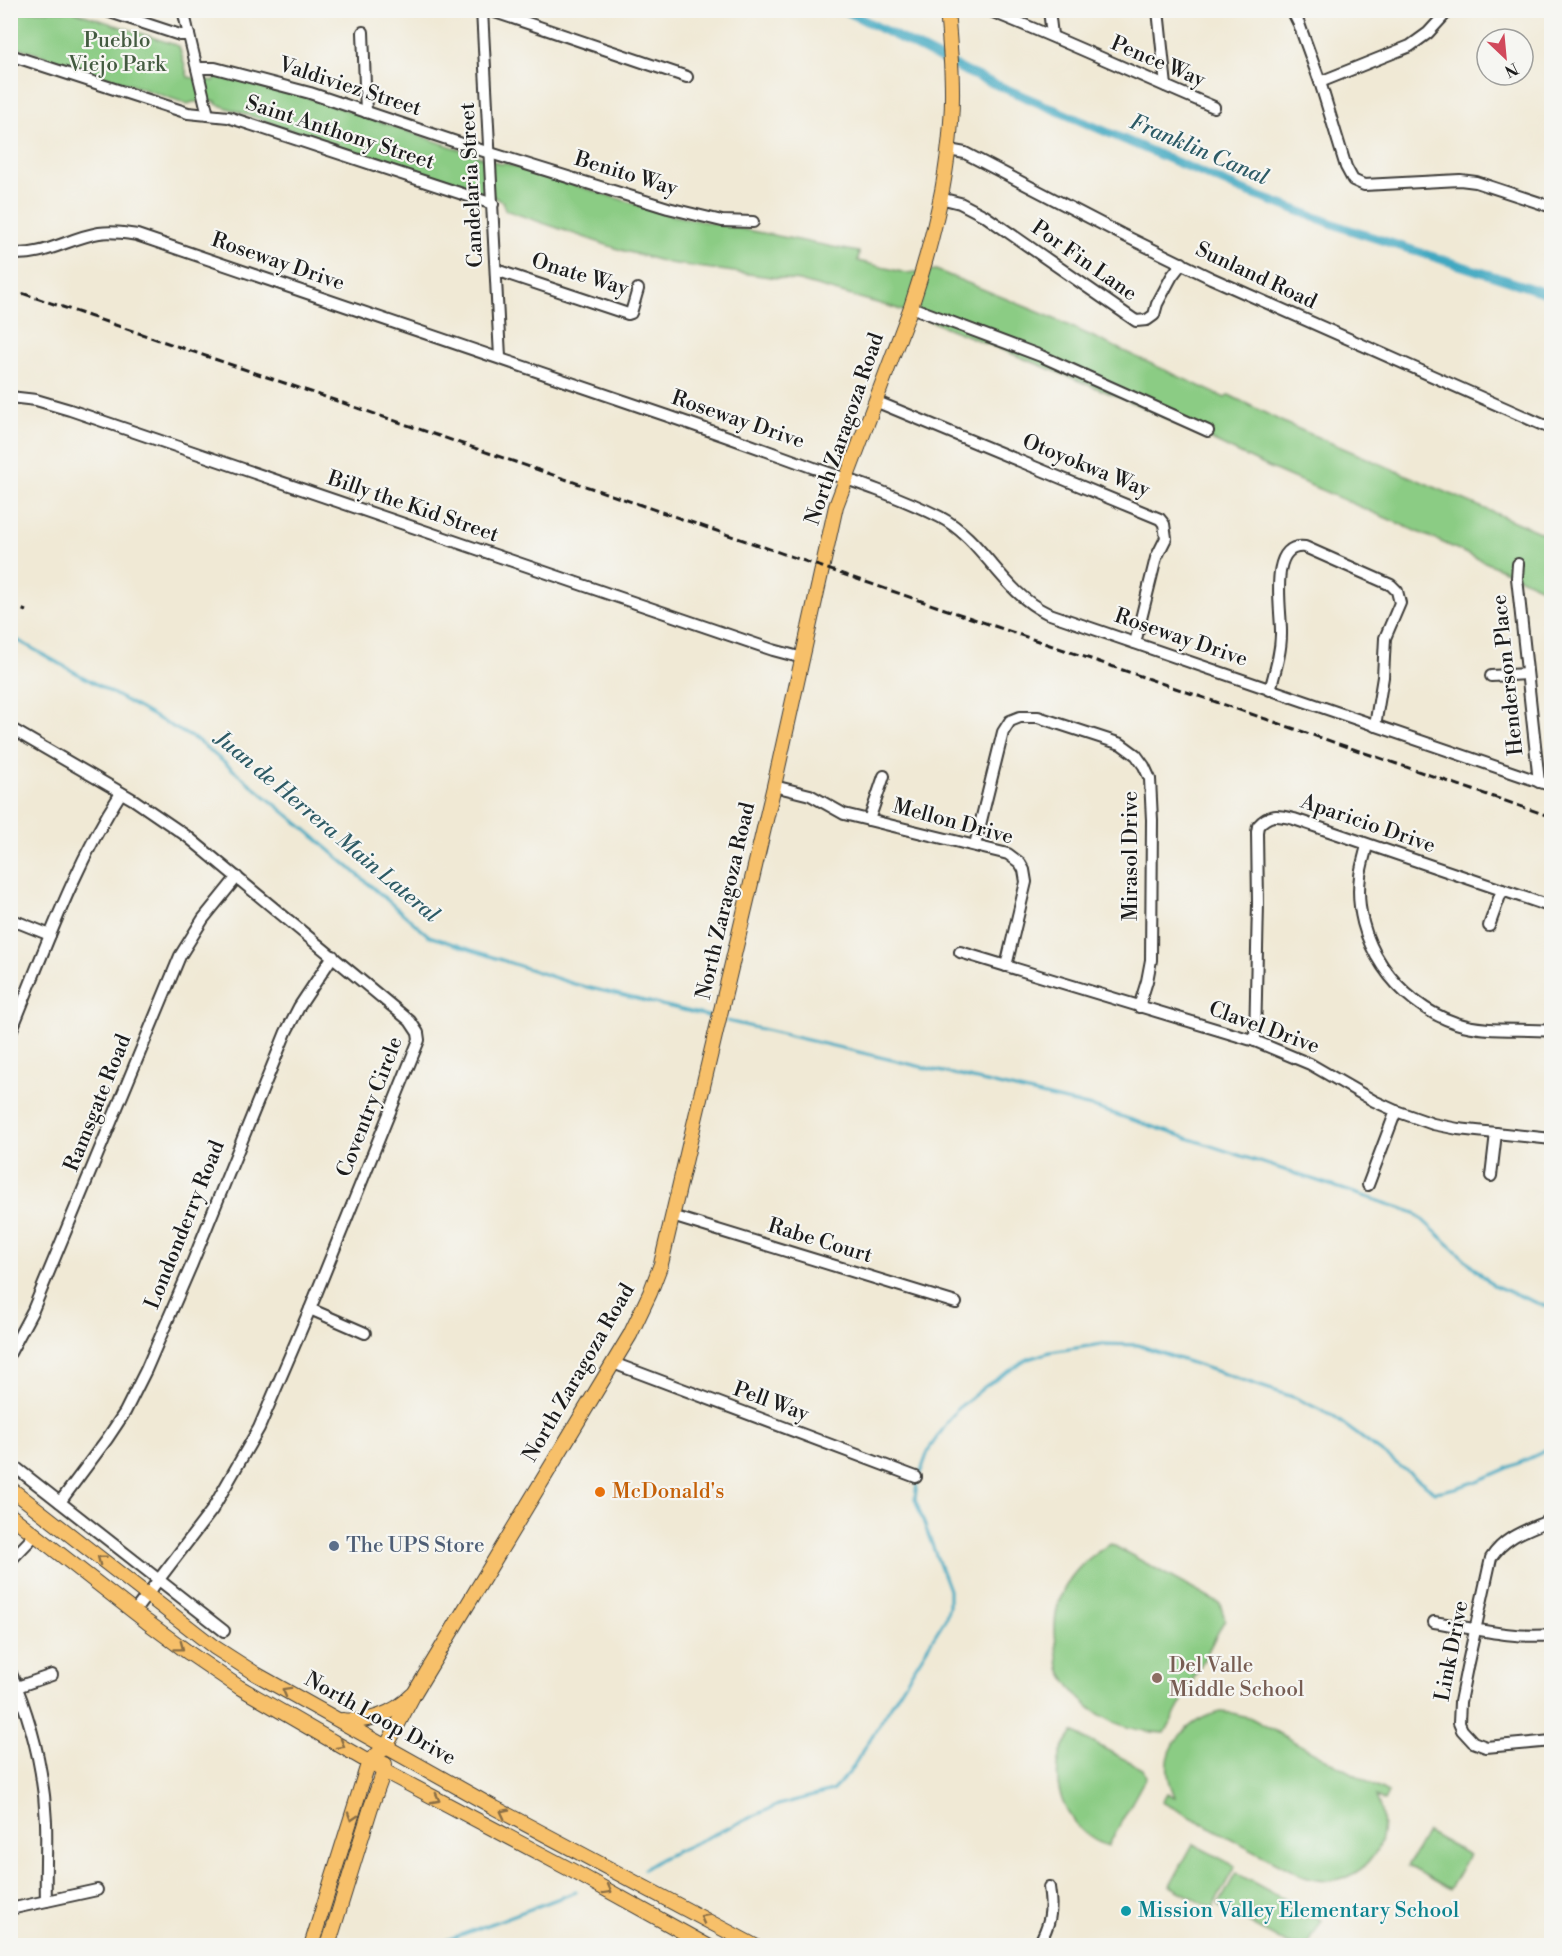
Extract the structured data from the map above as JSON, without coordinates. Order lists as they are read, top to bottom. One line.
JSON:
{"streets":{"main road":["North Zaragoza Road","North Loop Drive"],"street":["Pence Way","Valdiviez Street","Saint Anthony Street","Benito Way","Candelaria Street","Por Fin Lane","Roseway Drive","Onate Way","Sunland Road","Otoyokwa Way","Billy the Kid Street","Henderson Place","Mellon Drive","Aparicio Drive","Mirasol Drive","Clavel Drive","Ramsgate Road","Coventry Circle","Londonderry Road","Rabe Court","Pell Way","Link Drive"]},"crossings":[["Valdiviez Street","Benito Way"],["Valdiviez Street","Candelaria Street"],["Saint Anthony Street","Candelaria Street"],["Benito Way","Candelaria Street"],["Candelaria Street","Roseway Drive"],["Candelaria Street","Onate Way"],["Por Fin Lane","Sunland Road"],["Por Fin Lane","North Zaragoza Road"],["Roseway Drive","North Zaragoza Road"],["Roseway Drive","Otoyokwa Way"],["Roseway Drive","Henderson Place"],["Sunland Road","North Zaragoza Road"],["North Zaragoza Road","Otoyokwa Way"],["North Zaragoza Road","Billy the Kid Street"],["North Zaragoza Road","Mellon Drive"],["North Zaragoza Road","Rabe Court"],["North Zaragoza Road","Pell Way"],["North Zaragoza Road","North Loop Drive"],["Mellon Drive","Mirasol Drive"],["Mellon Drive","Clavel Drive"],["Aparicio Drive","Clavel Drive"],["Mirasol Drive","Clavel Drive"],["Ramsgate Road","Coventry Circle"],["Coventry Circle","Londonderry Road"],["Coventry Circle","North Loop Drive"]],"water":["Franklin Canal","Juan de Herrera Main Lateral"],"parks":["Pueblo Viejo Park"],"places":["McDonald's","The UPS Store","Del Valle Middle School","Mission Valley Elementary School"],"north":"bottom right"}
